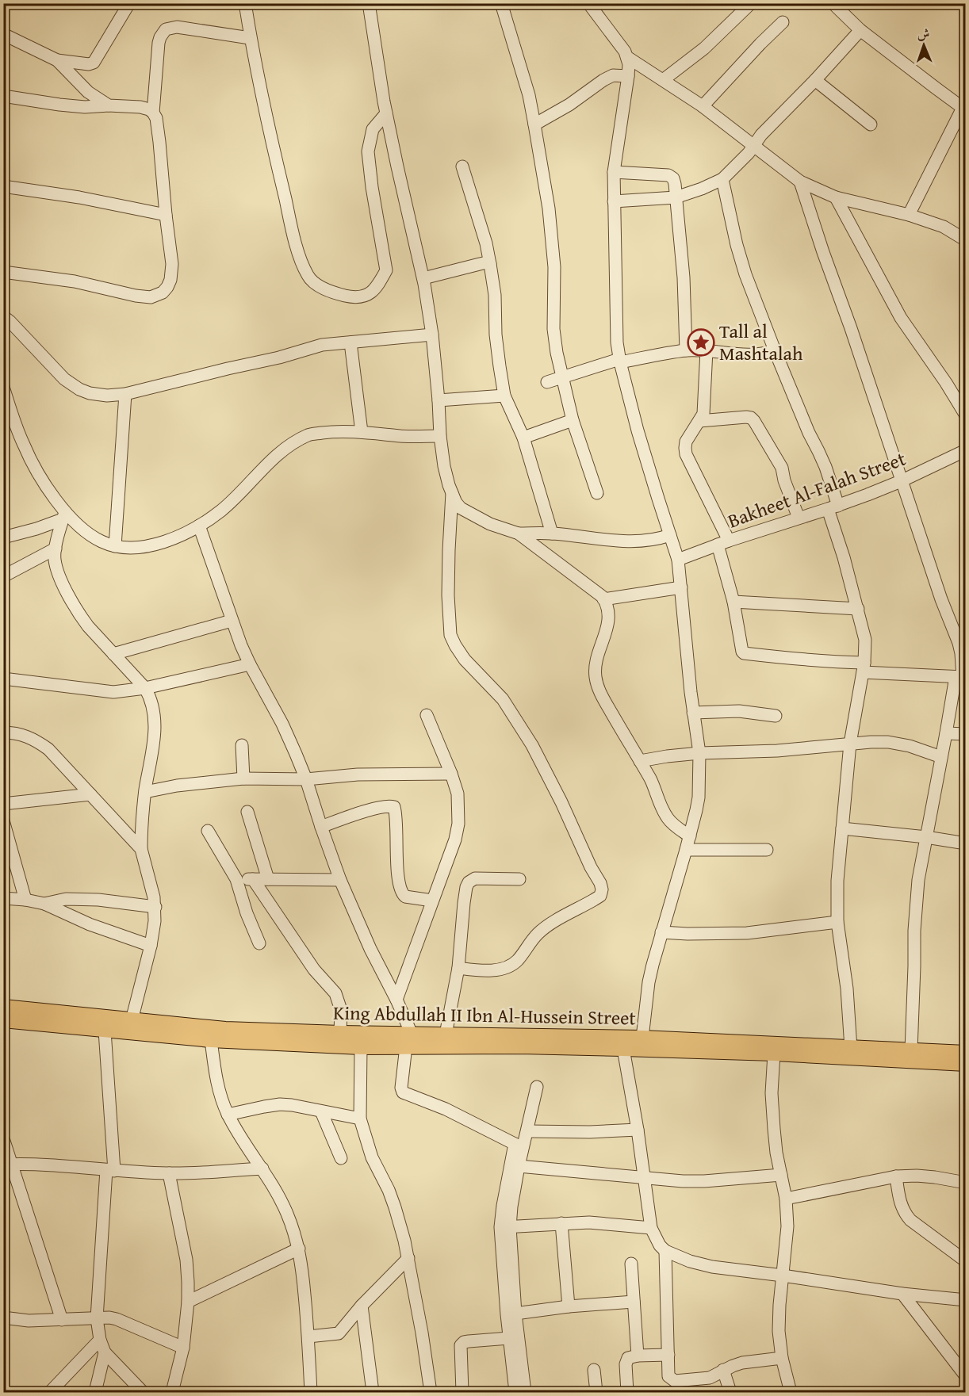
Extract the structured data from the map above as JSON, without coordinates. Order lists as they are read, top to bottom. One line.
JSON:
{"streets":{"main road":["King Abdullah II Ibn Al-Hussein Street"],"street":["Bakheet Al-Falah Street"]},"places":{"place":["Tall al Mashtalah"]},"north":"top"}
